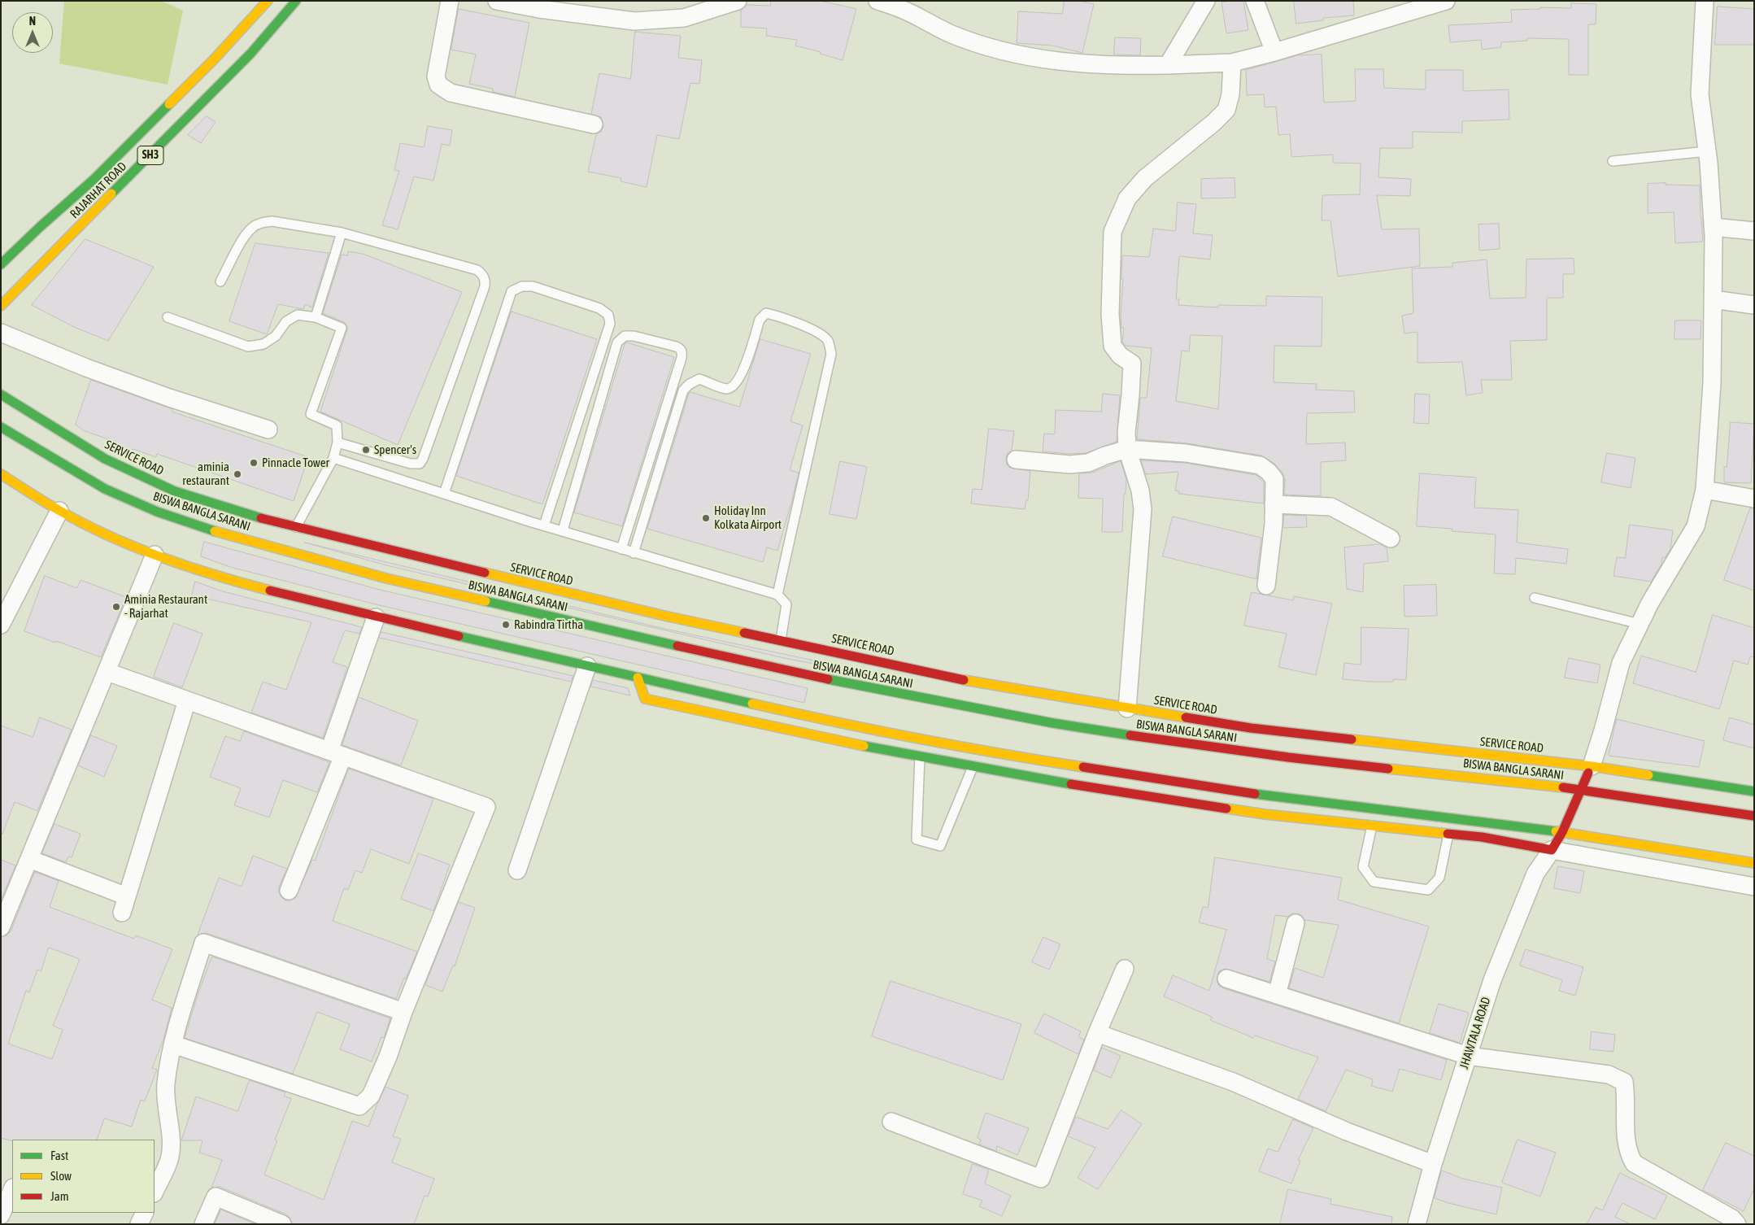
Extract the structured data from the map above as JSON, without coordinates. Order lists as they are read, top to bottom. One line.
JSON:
{"streets":{"main road":["SH3","RAJARHAT ROAD","SERVICE ROAD","BISWA BANGLA SARANI"],"street":["JHAWTALA ROAD"]},"places":["Spencer's","Pinnacle Tower","aminia restaurant","Holiday Inn Kolkata Airport","Aminia Restaurant - Rajarhat","Rabindra Tirtha"],"legend":["Fast","Slow","Jam"],"north":"top"}
